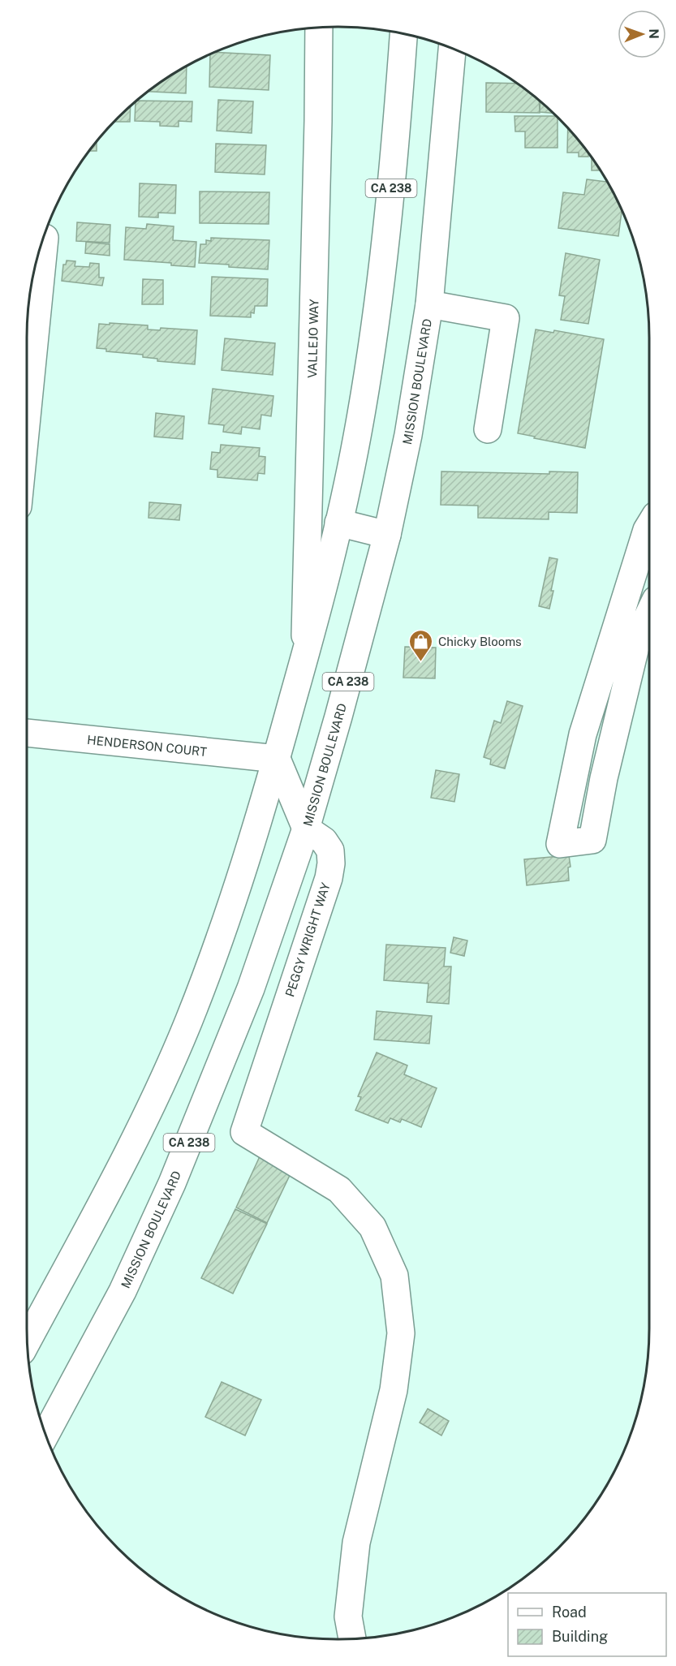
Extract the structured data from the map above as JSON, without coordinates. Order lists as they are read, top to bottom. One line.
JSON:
{"streets":{"main road":["CA 238","VALLEJO WAY","MISSION BOULEVARD","HENDERSON COURT","PEGGY WRIGHT WAY"]},"crossings":[["CA 238","VALLEJO WAY"],["CA 238","HENDERSON COURT"],["MISSION BOULEVARD","PEGGY WRIGHT WAY"]],"places":{"shop":["Chicky Blooms"]},"legend":["Road","Building"],"north":"right"}
